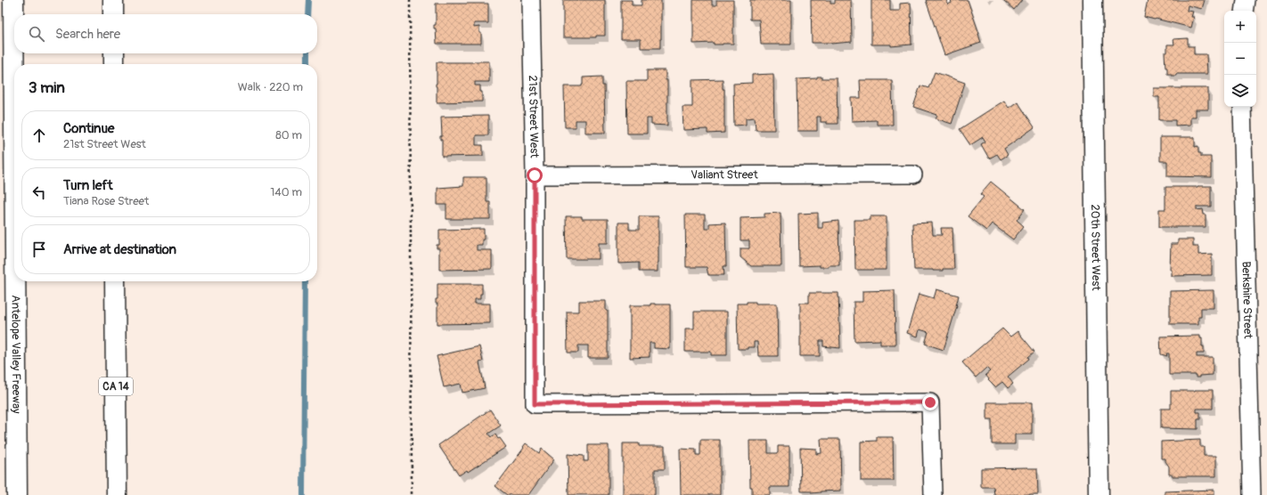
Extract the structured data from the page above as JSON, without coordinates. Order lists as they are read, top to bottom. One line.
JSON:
{"streets":{"main road":["20th Street West","Antelope Valley Freeway","CA 14"],"street":["21st Street West","Valiant Street","Berkshire Street"]},"crossings":[["21st Street West","Valiant Street"]],"page":{"map_buttons":["+","−"],"search":"Search here","heading":["3 min","Walk · 220 m"],"list":[["Continue","21st Street West","80 m"],["Turn left","Tiana Rose Street","140 m"],"Arrive at destination"]}}
